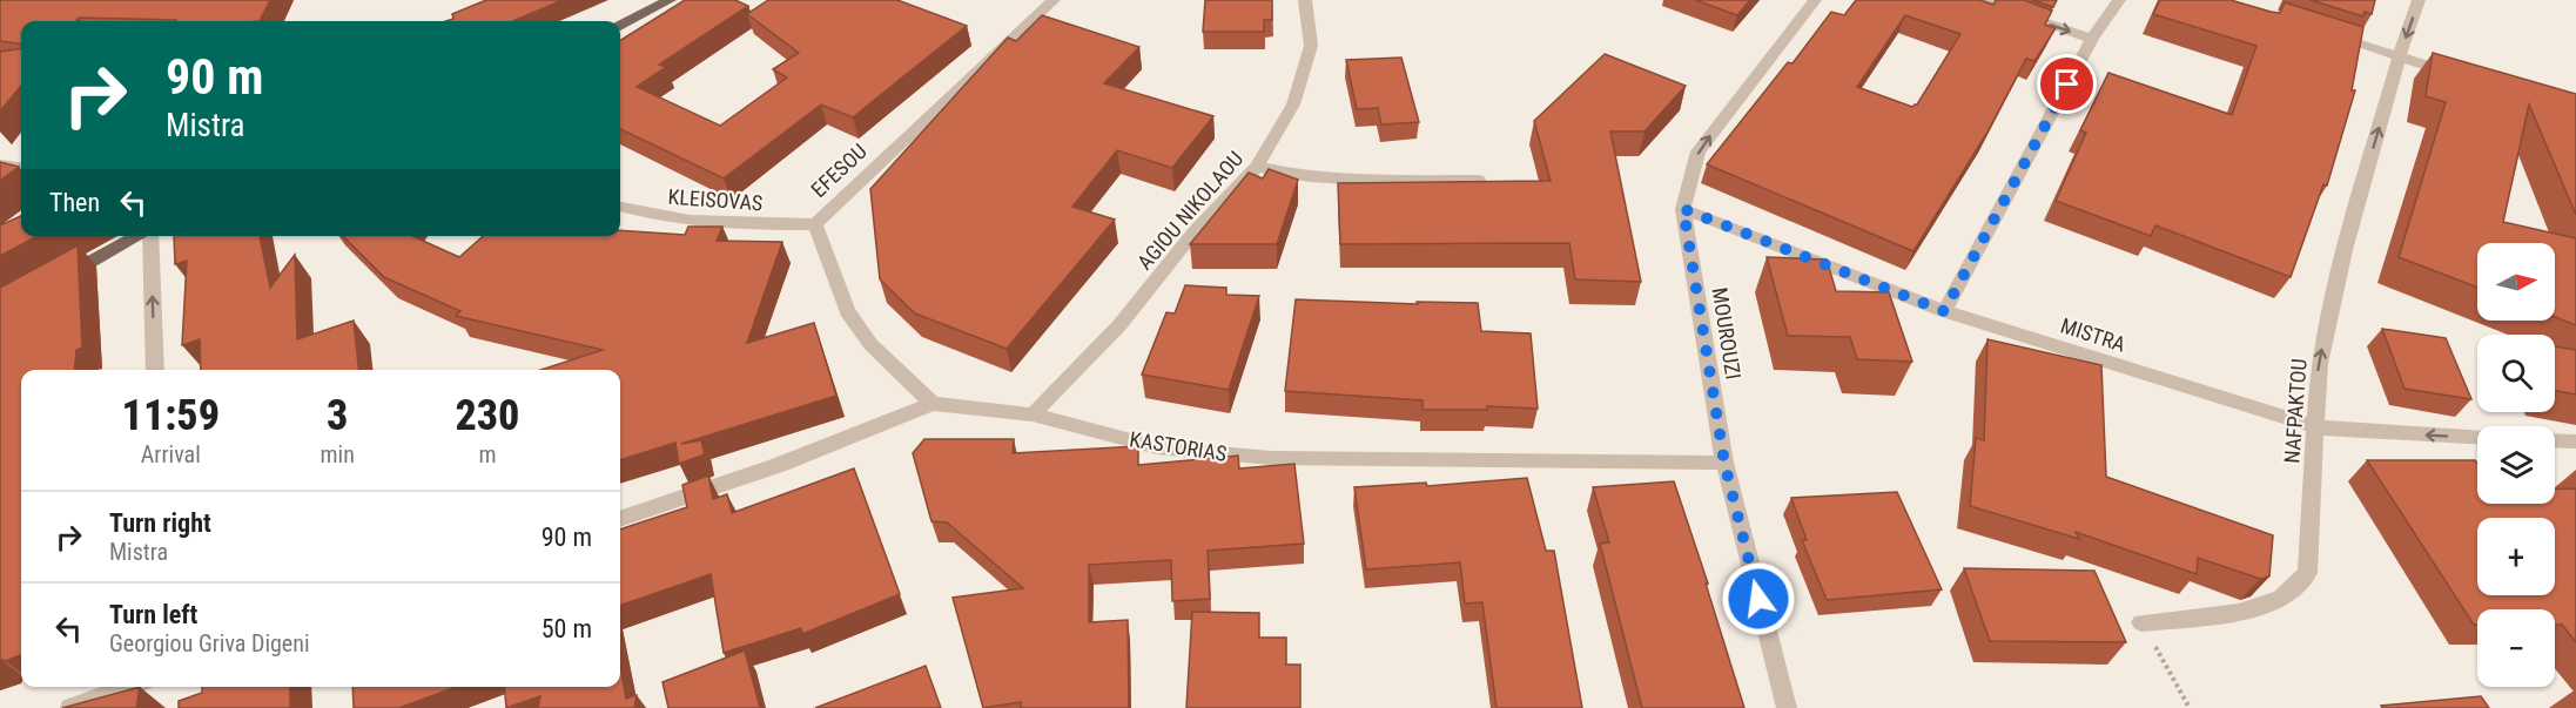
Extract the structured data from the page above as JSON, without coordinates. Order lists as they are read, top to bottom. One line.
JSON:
{"streets":{"street":["EFESOU","KLEISOVAS","AGIOU NIKOLAOU","MOUROUZI","MISTRA","NAFPAKTOU","KASTORIAS"]},"crossings":[["EFESOU","KLEISOVAS"],["EFESOU","KASTORIAS"],["AGIOU NIKOLAOU","KASTORIAS"],["MOUROUZI","MISTRA"],["MOUROUZI","KASTORIAS"],["MISTRA","NAFPAKTOU"]],"north":"right","page":{"turn":["90 m","Mistra"],"then":"Then","map_buttons":["+","−"],"eta":["11:59","Arrival","3","min","230","m"],"list":[{"name":"Turn right","note":"Mistra","value":"90 m"},{"name":"Turn left","note":"Georgiou Griva Digeni","value":"50 m"}]}}
